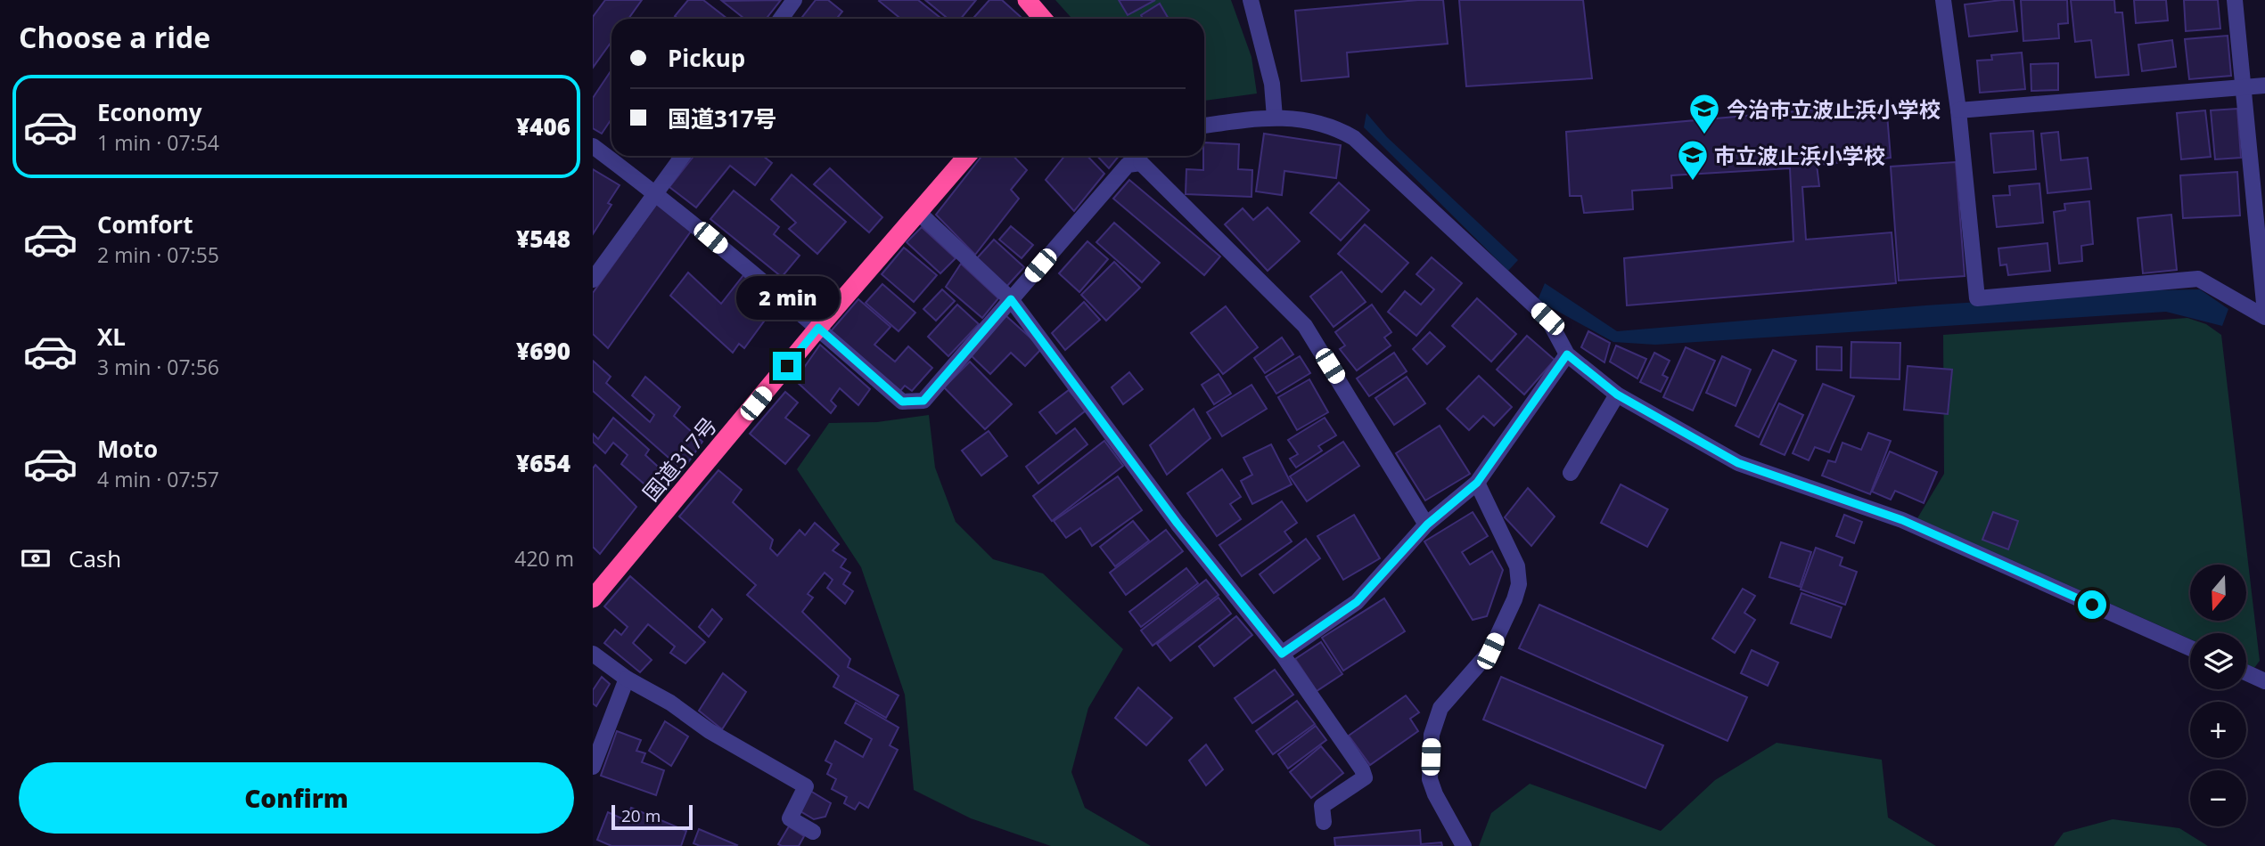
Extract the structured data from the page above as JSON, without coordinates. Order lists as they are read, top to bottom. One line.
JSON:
{"streets":{"highway":["国道317号"]},"places":{"school or university":["今治市立波止浜小学校","市立波止浜小学校"]},"scale_bar":"20 m","north":"bottom","page":{"heading":"Choose a ride","banner":["Pickup","国道317号"],"list":[{"name":"Economy","note":"1 min · 07:54","value":"¥406"},{"name":"Comfort","note":"2 min · 07:55","value":"¥548"},{"name":"XL","note":"3 min · 07:56","value":"¥690"},{"name":"Moto","note":"4 min · 07:57","value":"¥654"}],"bubble":"2 min","pay":["Cash","420 m"],"map_buttons":["+","−"],"buttons":"Confirm","scale":"20 m"}}
